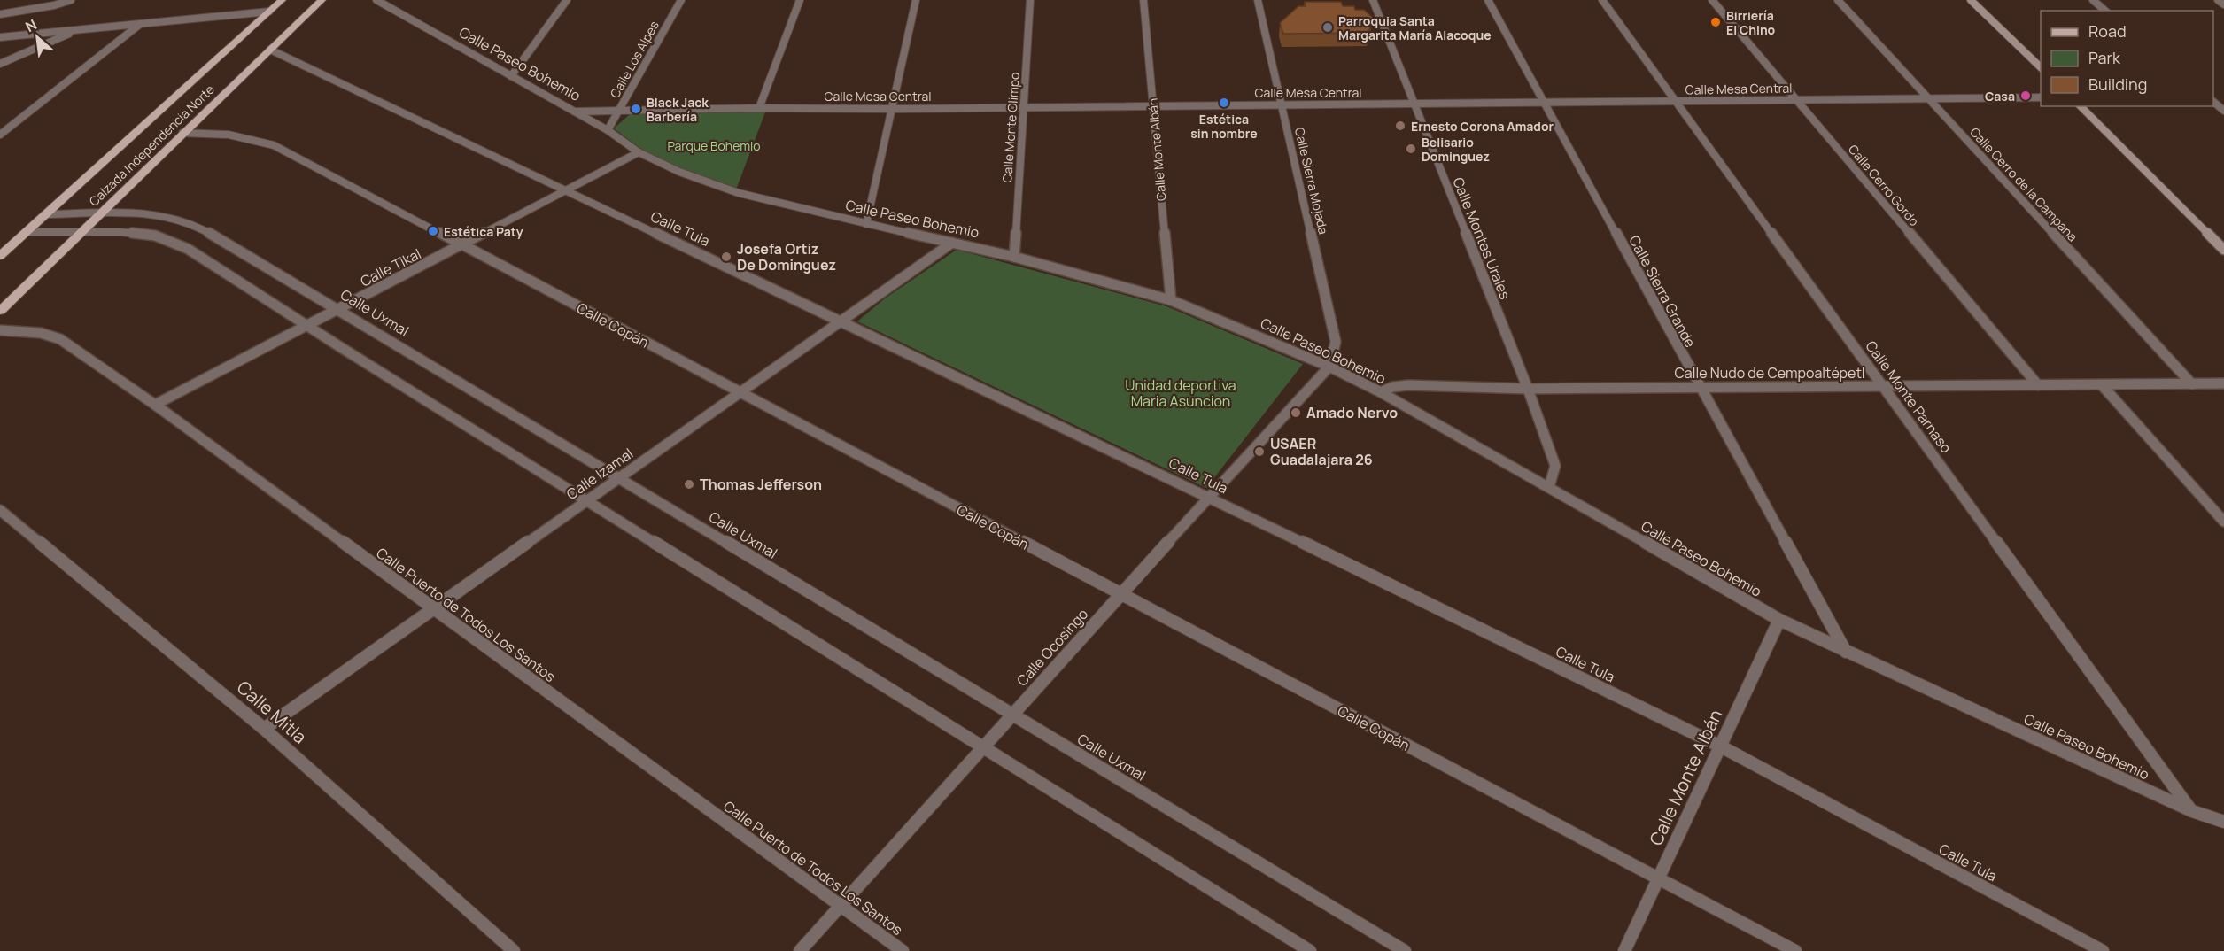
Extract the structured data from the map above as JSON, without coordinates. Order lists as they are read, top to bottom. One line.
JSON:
{"streets":{"main road":["Calzada Independencia Norte"],"street":["Calle Los Alpes","Calle Paseo Bohemio","Calle Mesa Central","Calle Monte Olimpo","Calle Monte Albán","Calle Sierra Mojada","Calle Cerro de la Campana","Calle Cerro Gordo","Calle Tula","Calle Montes Urales","Calle Tikal","Calle Sierra Grande","Calle Uxmal","Calle Copán","Calle Nudo de Cempoaltépetl","Calle Monte Parnaso","Calle Izamal","Calle Puerto de Todos Los Santos","Calle Ocosingo","Calle Mitla"]},"crossings":[["Calle Los Alpes","Calle Paseo Bohemio"],["Calle Los Alpes","Calle Mesa Central"],["Calle Paseo Bohemio","Calle Mesa Central"],["Calle Paseo Bohemio","Calle Monte Olimpo"],["Calle Paseo Bohemio","Calle Monte Albán"],["Calle Paseo Bohemio","Calle Sierra Mojada"],["Calle Paseo Bohemio","Calle Montes Urales"],["Calle Paseo Bohemio","Calle Tikal"],["Calle Paseo Bohemio","Calle Sierra Grande"],["Calle Paseo Bohemio","Calle Nudo de Cempoaltépetl"],["Calle Paseo Bohemio","Calle Monte Parnaso"],["Calle Paseo Bohemio","Calle Izamal"],["Calle Paseo Bohemio","Calle Ocosingo"],["Calle Mesa Central","Calle Monte Olimpo"],["Calle Mesa Central","Calle Monte Albán"],["Calle Mesa Central","Calle Sierra Mojada"],["Calle Mesa Central","Calle Cerro de la Campana"],["Calle Mesa Central","Calle Cerro Gordo"],["Calle Mesa Central","Calle Montes Urales"],["Calle Mesa Central","Calle Sierra Grande"],["Calle Mesa Central","Calle Monte Parnaso"],["Calzada Independencia Norte","Calle Tula"],["Calzada Independencia Norte","Calle Uxmal"],["Calzada Independencia Norte","Calle Copán"],["Calle Monte Albán","Calle Tula"],["Calle Monte Albán","Calle Copán"],["Calle Sierra Mojada","Calle Ocosingo"],["Calle Cerro de la Campana","Calle Nudo de Cempoaltépetl"],["Calle Cerro Gordo","Calle Nudo de Cempoaltépetl"],["Calle Tula","Calle Tikal"],["Calle Tula","Calle Izamal"],["Calle Tula","Calle Ocosingo"],["Calle Montes Urales","Calle Nudo de Cempoaltépetl"],["Calle Tikal","Calle Uxmal"],["Calle Tikal","Calle Copán"],["Calle Tikal","Calle Puerto de Todos Los Santos"],["Calle Sierra Grande","Calle Nudo de Cempoaltépetl"],["Calle Uxmal","Calle Izamal"],["Calle Uxmal","Calle Ocosingo"],["Calle Copán","Calle Izamal"],["Calle Copán","Calle Ocosingo"],["Calle Nudo de Cempoaltépetl","Calle Monte Parnaso"],["Calle Izamal","Calle Puerto de Todos Los Santos"],["Calle Izamal","Calle Mitla"],["Calle Puerto de Todos Los Santos","Calle Ocosingo"]],"parks":["Parque Bohemio","Unidad deportiva Maria Asuncion"],"places":["Birriería El Chino","Parroquia Santa Margarita María Alacoque","Casa","Estética sin nombre","Black Jack Barbería","Ernesto Corona Amador","Belisario Dominguez","Estética Paty","Josefa Ortiz De Dominguez","Amado Nervo","USAER Guadalajara 26","Thomas Jefferson"],"legend":["Road","Park","Building"],"north":"top left"}
